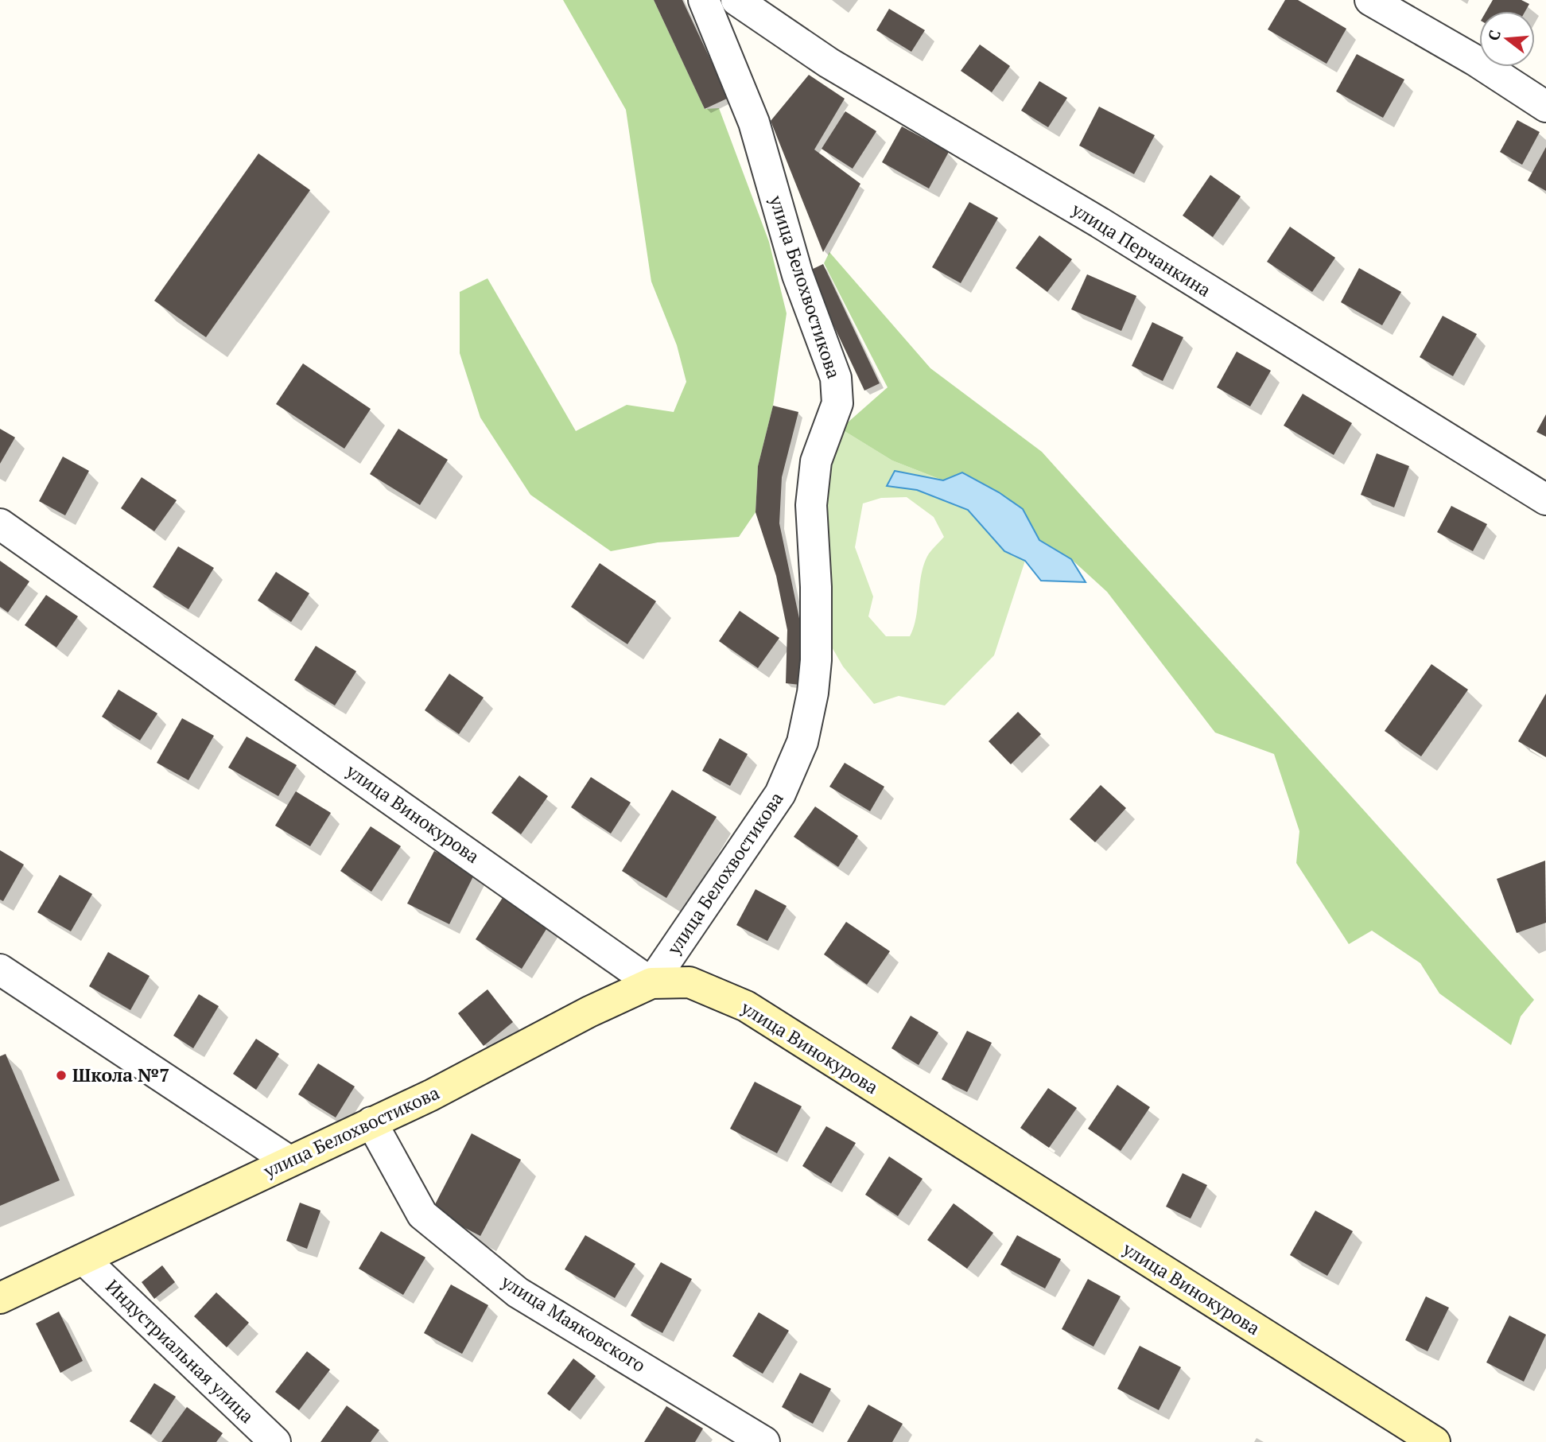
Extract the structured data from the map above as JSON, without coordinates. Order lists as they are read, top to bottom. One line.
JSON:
{"streets":{"main road":["улица Белохвостикова","улица Винокурова"],"street":["улица Перчанкина","улица Маяковского","Индустриальная улица"]},"crossings":[["улица Белохвостикова","улица Винокурова"],["улица Белохвостикова","улица Маяковского"],["улица Белохвостикова","Индустриальная улица"]],"places":["Школа №7"],"north":"left"}
